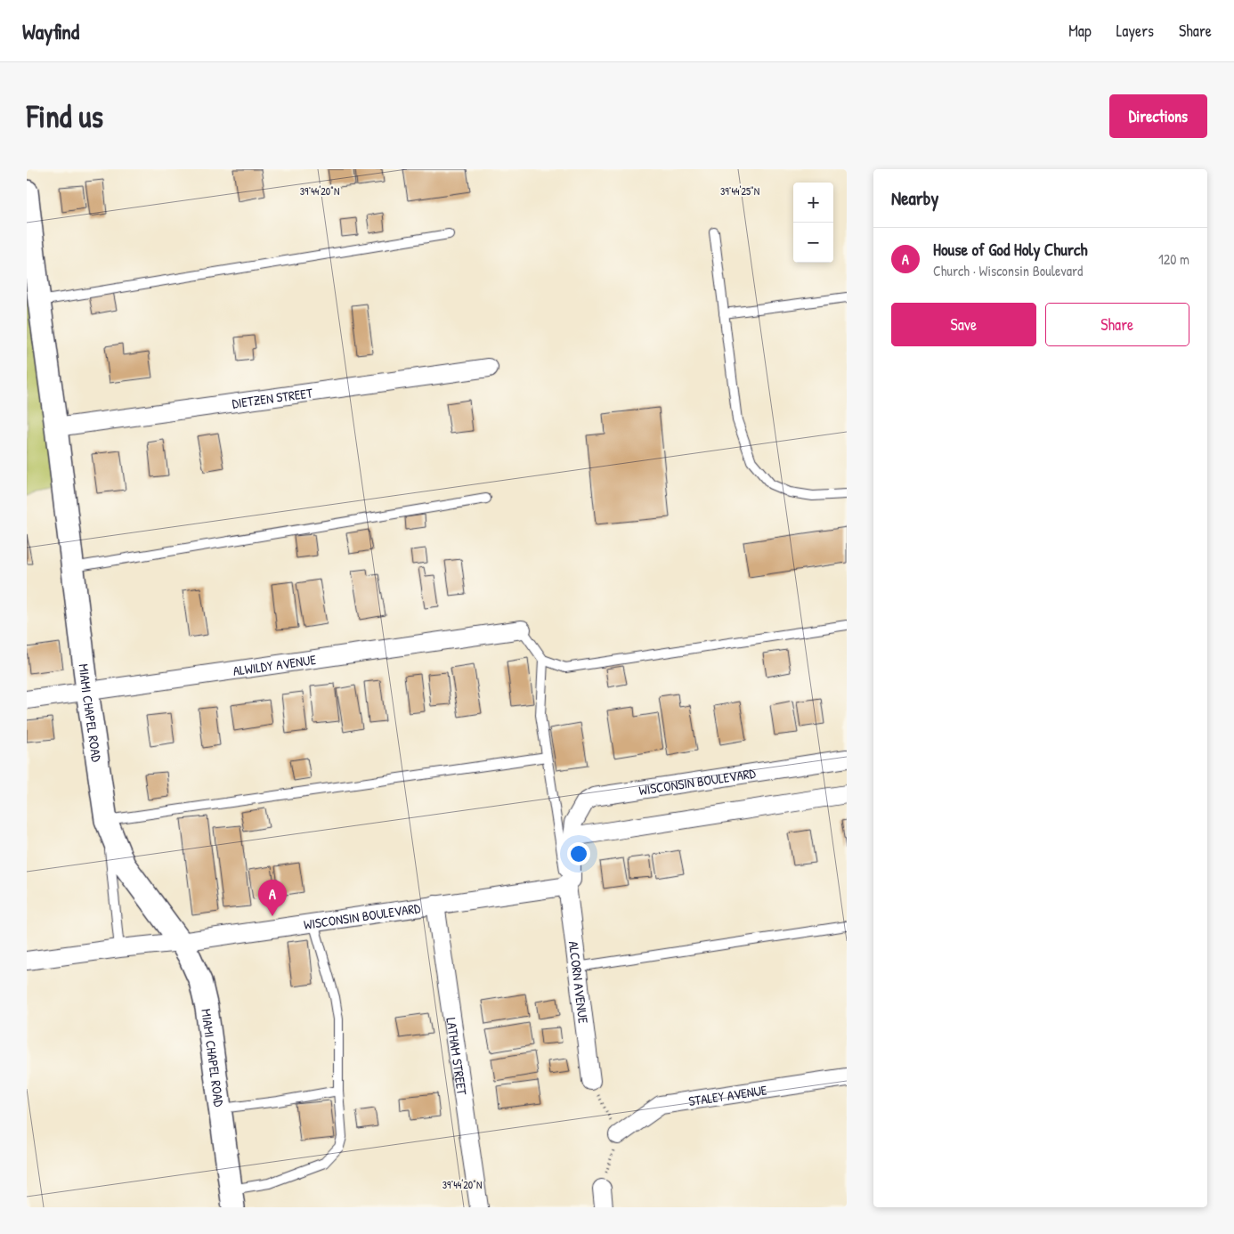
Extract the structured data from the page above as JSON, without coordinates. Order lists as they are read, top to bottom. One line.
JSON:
{"streets":{"street":["DIETZEN STREET","ALWILDY AVENUE","MIAMI CHAPEL ROAD","WISCONSIN BOULEVARD","ALCORN AVENUE","LATHAM STREET","STALEY AVENUE"]},"crossings":[["DIETZEN STREET","MIAMI CHAPEL ROAD"],["ALWILDY AVENUE","MIAMI CHAPEL ROAD"],["MIAMI CHAPEL ROAD","WISCONSIN BOULEVARD"],["WISCONSIN BOULEVARD","ALCORN AVENUE"],["WISCONSIN BOULEVARD","LATHAM STREET"]],"page":{"header":"Wayfind","nav":["Map","Layers","Share"],"buttons":["Directions",["Save","Share"]],"title":"Find us","heading":"Nearby","map_buttons":["+","−"],"list":[{"mark":"A","name":"House of God Holy Church","note":"Church · Wisconsin Boulevard","value":"120 m"}],"pins":"A"},"coordinates":["39°44'20\"N","39°44'25\"N"]}
